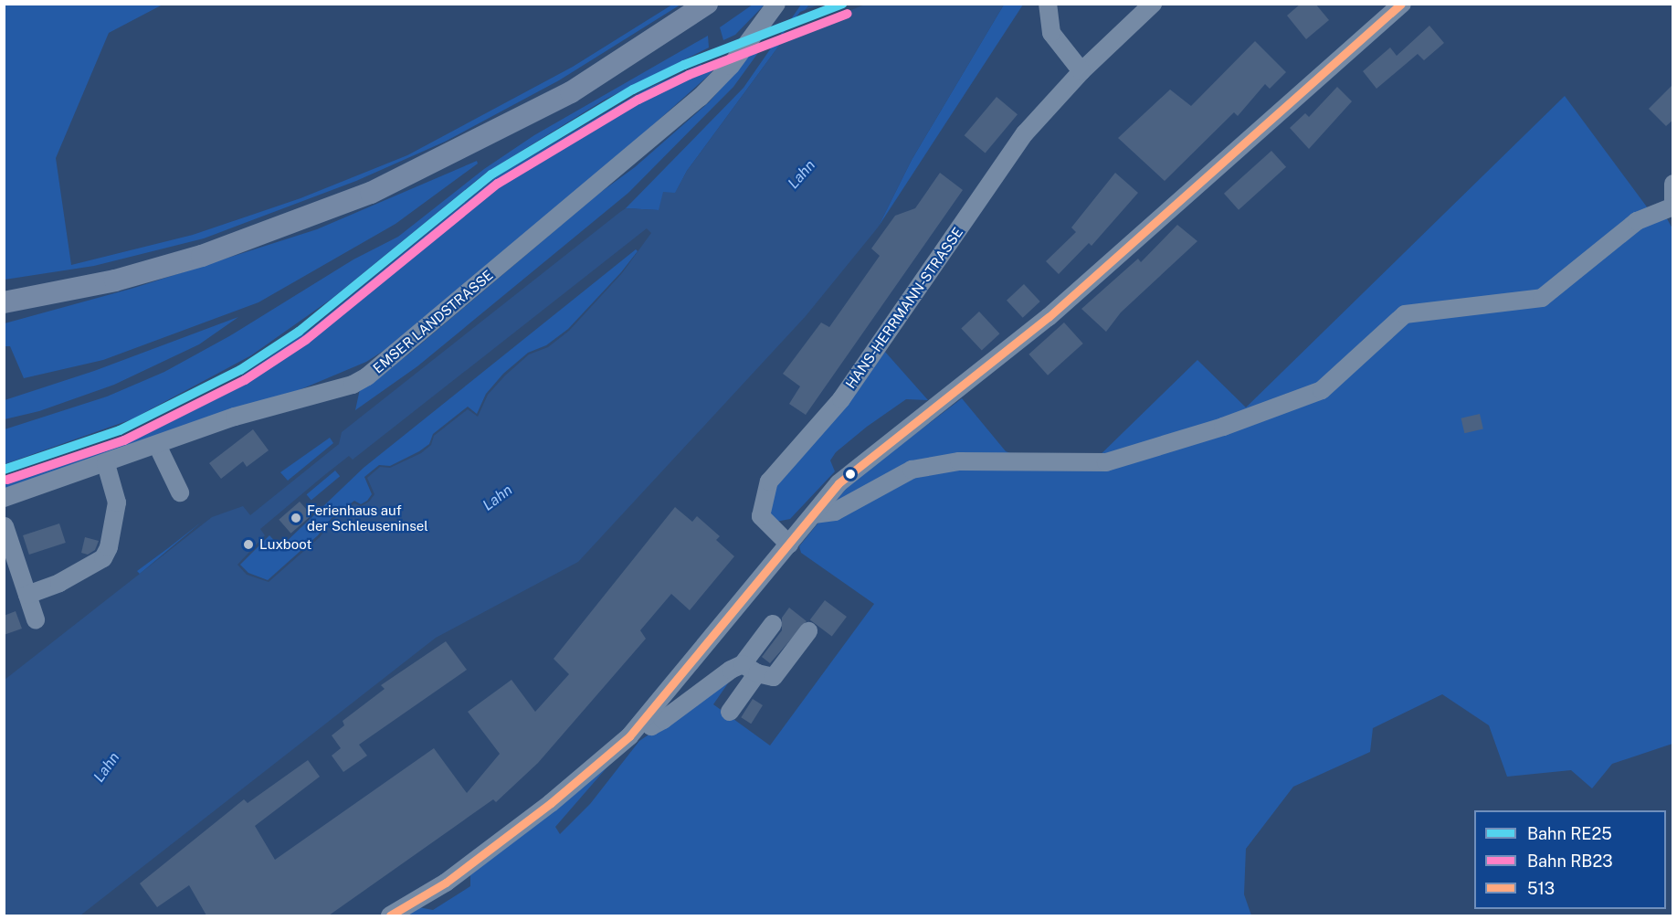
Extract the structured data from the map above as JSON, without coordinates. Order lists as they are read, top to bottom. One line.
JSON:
{"streets":{"street":["HANS-HERRMANN-STRASSE","EMSER LANDSTRASSE"]},"water":["Lahn"],"places":["Ferienhaus auf der Schleuseninsel","Luxboot"],"lines":["rail line RE25","transit line 513","rail line RB23"],"legend":["Bahn RE25","Bahn RB23","513"]}
